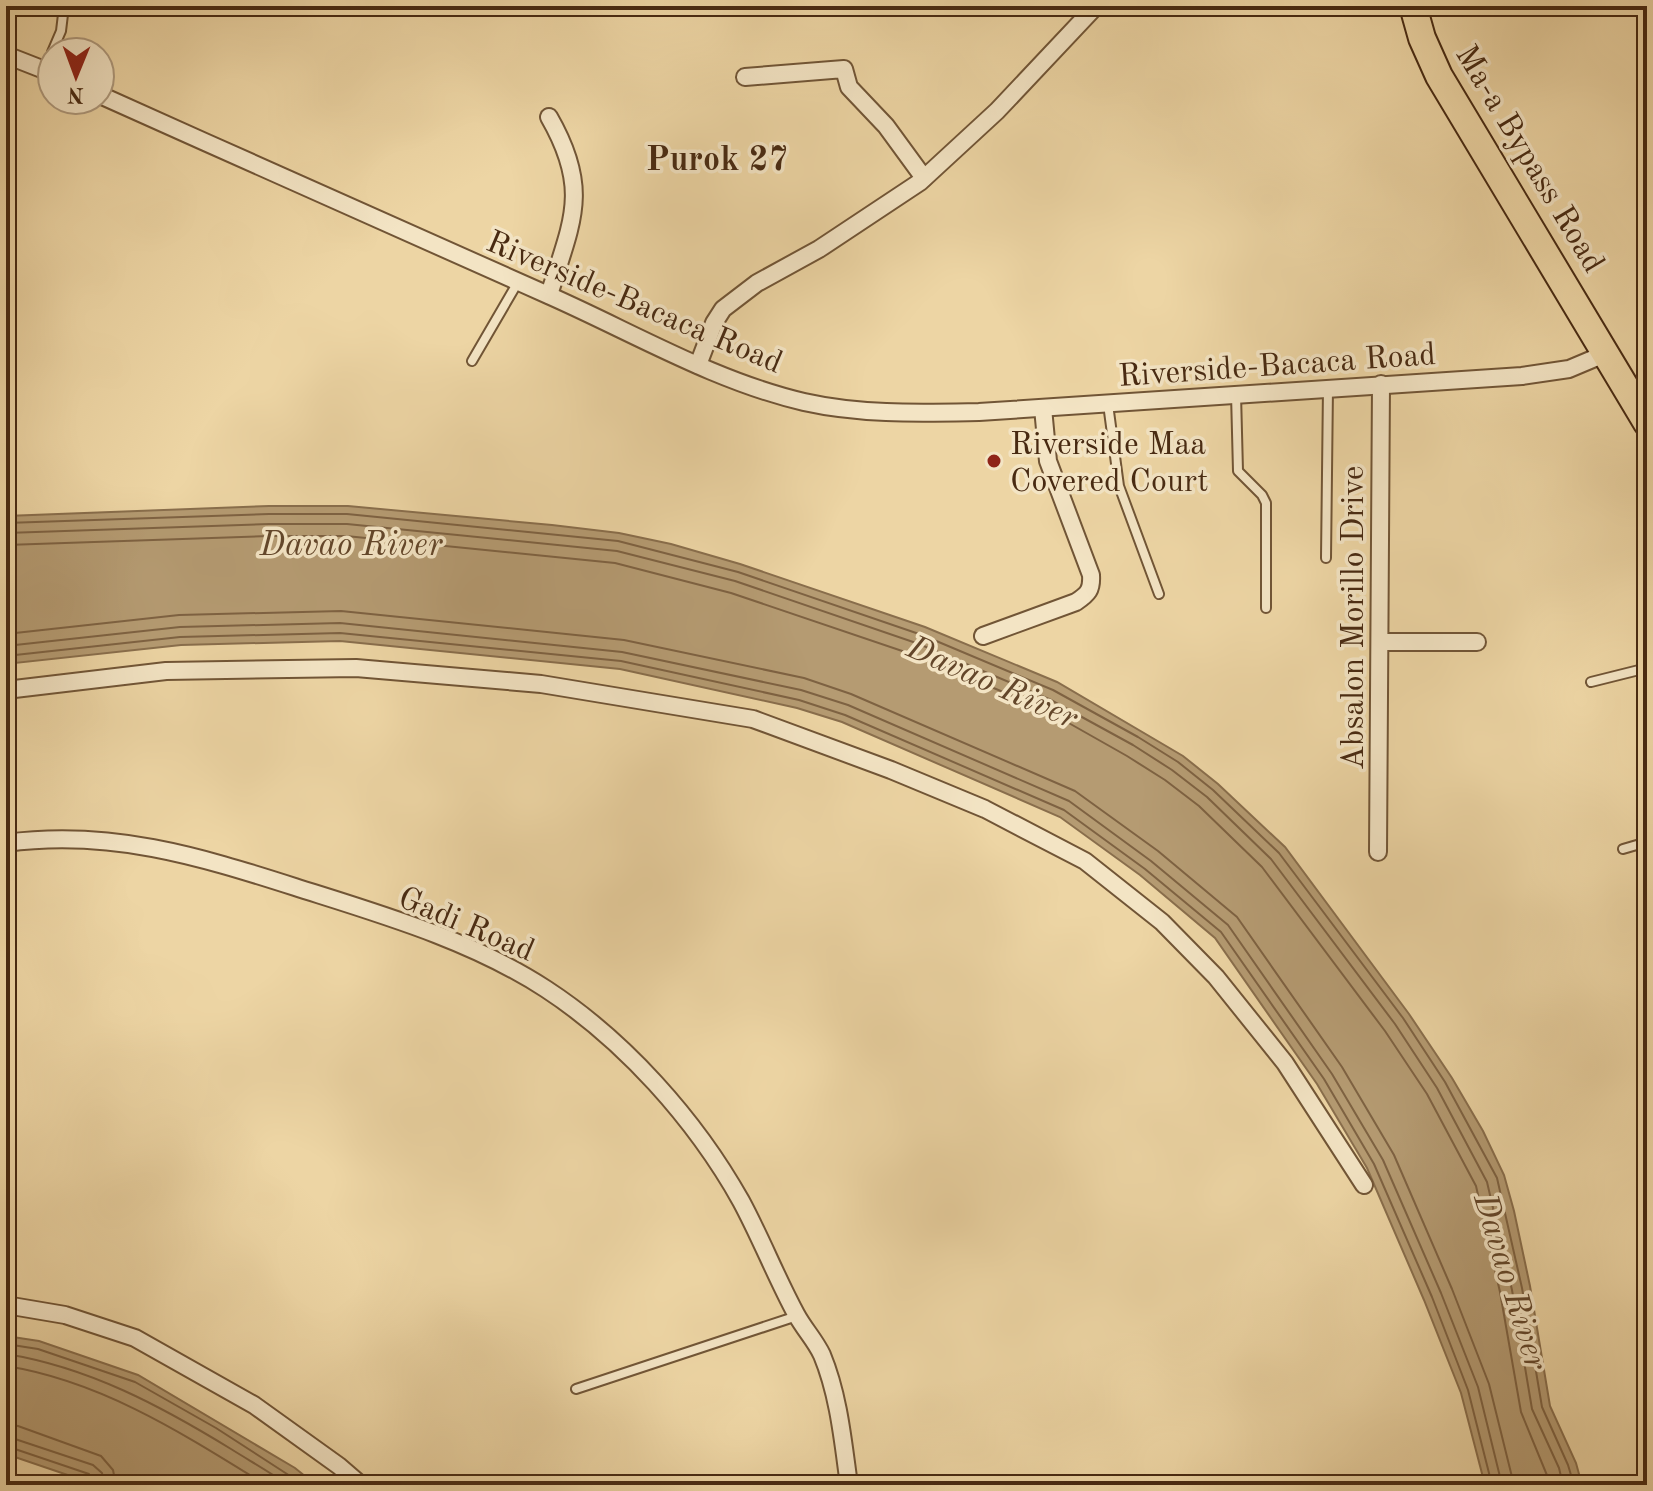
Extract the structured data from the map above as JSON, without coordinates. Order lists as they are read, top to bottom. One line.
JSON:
{"streets":{"main road":["Ma-a Bypass Road"],"street":["Riverside-Bacaca Road","Absalon Morillo Drive","Gadi Road"]},"crossings":[["Ma-a Bypass Road","Riverside-Bacaca Road"],["Riverside-Bacaca Road","Absalon Morillo Drive"]],"districts":["Purok 27"],"water":["Davao River"],"places":["Riverside Maa Covered Court"],"north":"bottom"}
